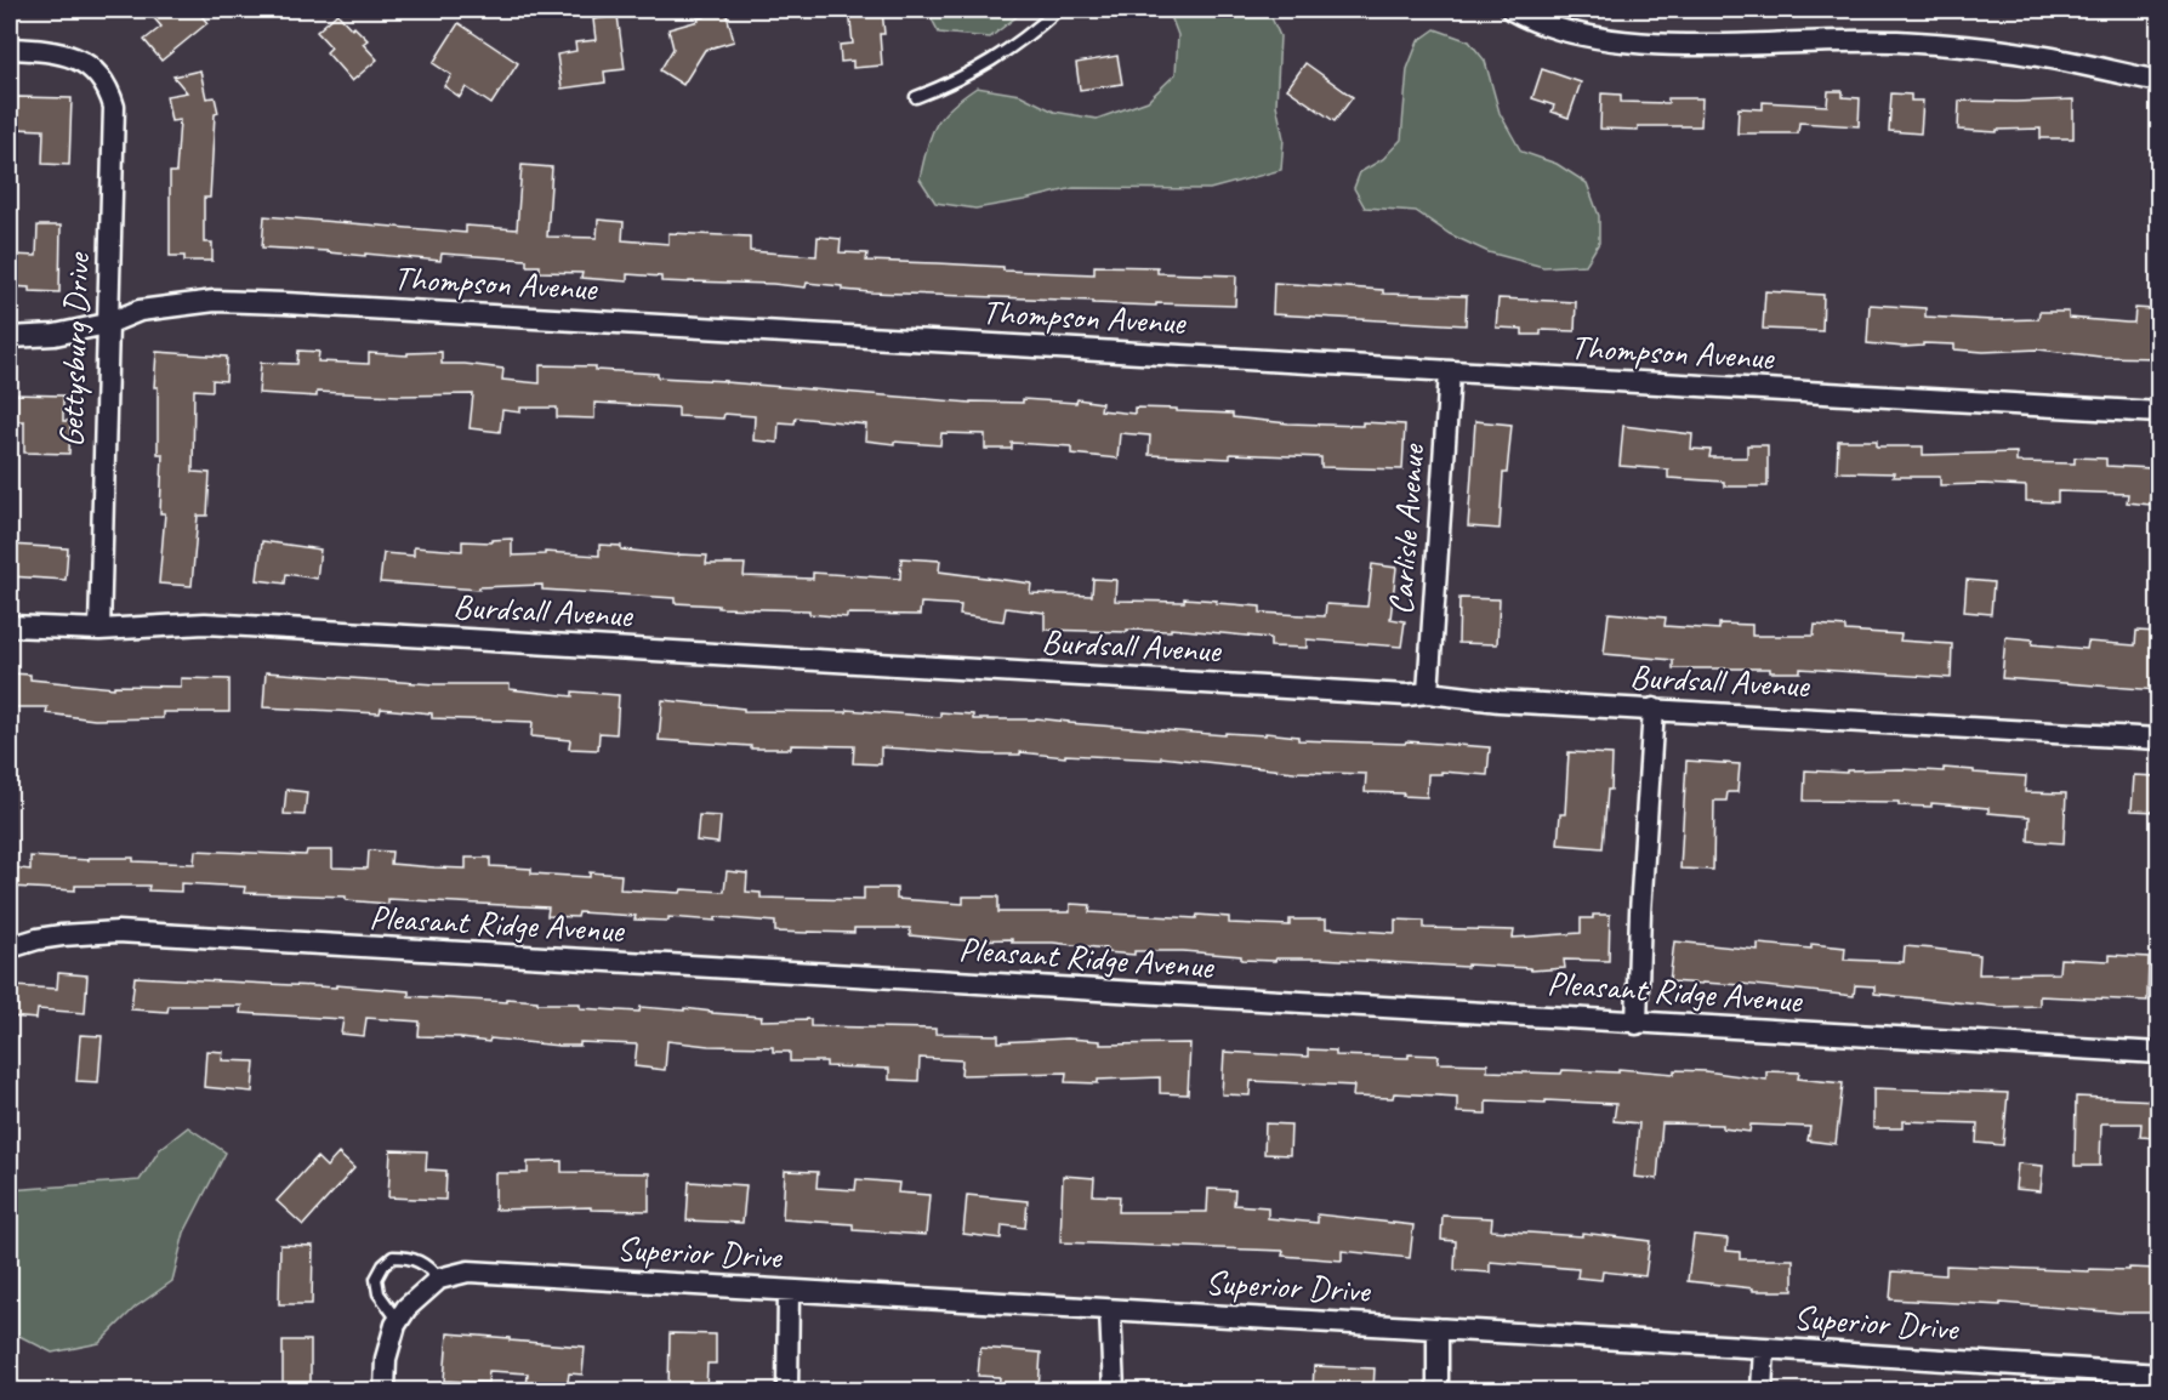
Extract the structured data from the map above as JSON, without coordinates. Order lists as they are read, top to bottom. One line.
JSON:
{"streets":{"street":["Thompson Avenue","Gettysburg Drive","Carlisle Avenue","Burdsall Avenue","Pleasant Ridge Avenue","Superior Drive"]},"crossings":[["Thompson Avenue","Gettysburg Drive"],["Thompson Avenue","Carlisle Avenue"],["Gettysburg Drive","Burdsall Avenue"],["Carlisle Avenue","Burdsall Avenue"]]}
